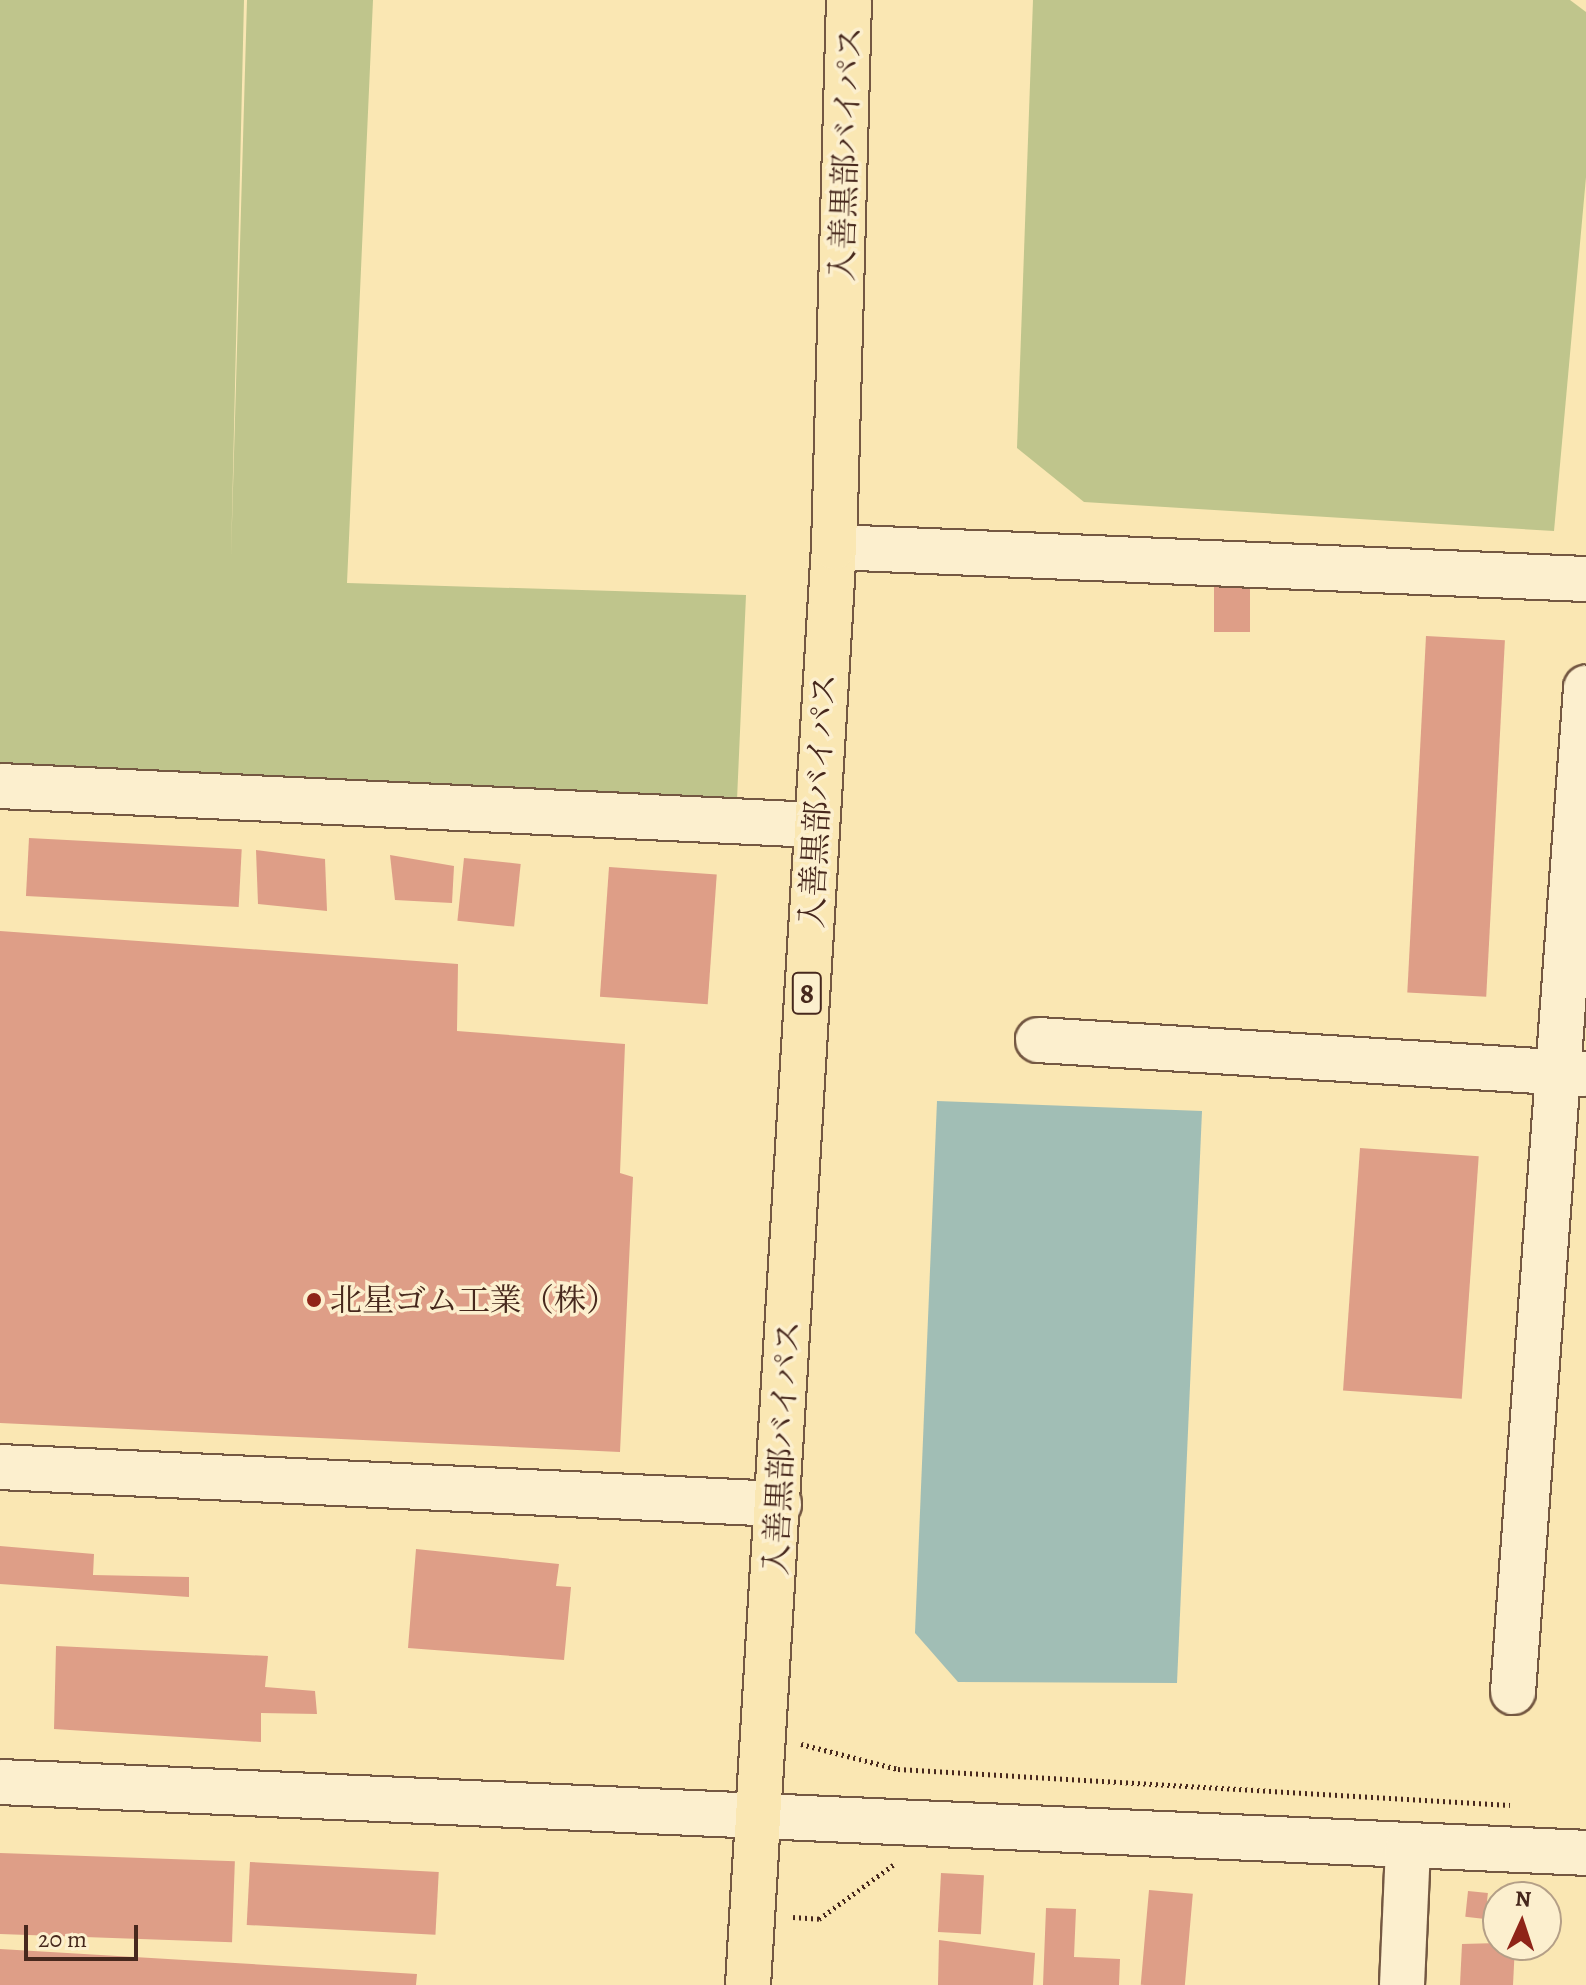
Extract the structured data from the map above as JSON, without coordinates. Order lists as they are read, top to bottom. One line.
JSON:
{"streets":{"highway":["入善黒部バイパス","8"]},"places":["北星ゴム工業（株）"],"scale_bar":"20 m","north":"top"}
